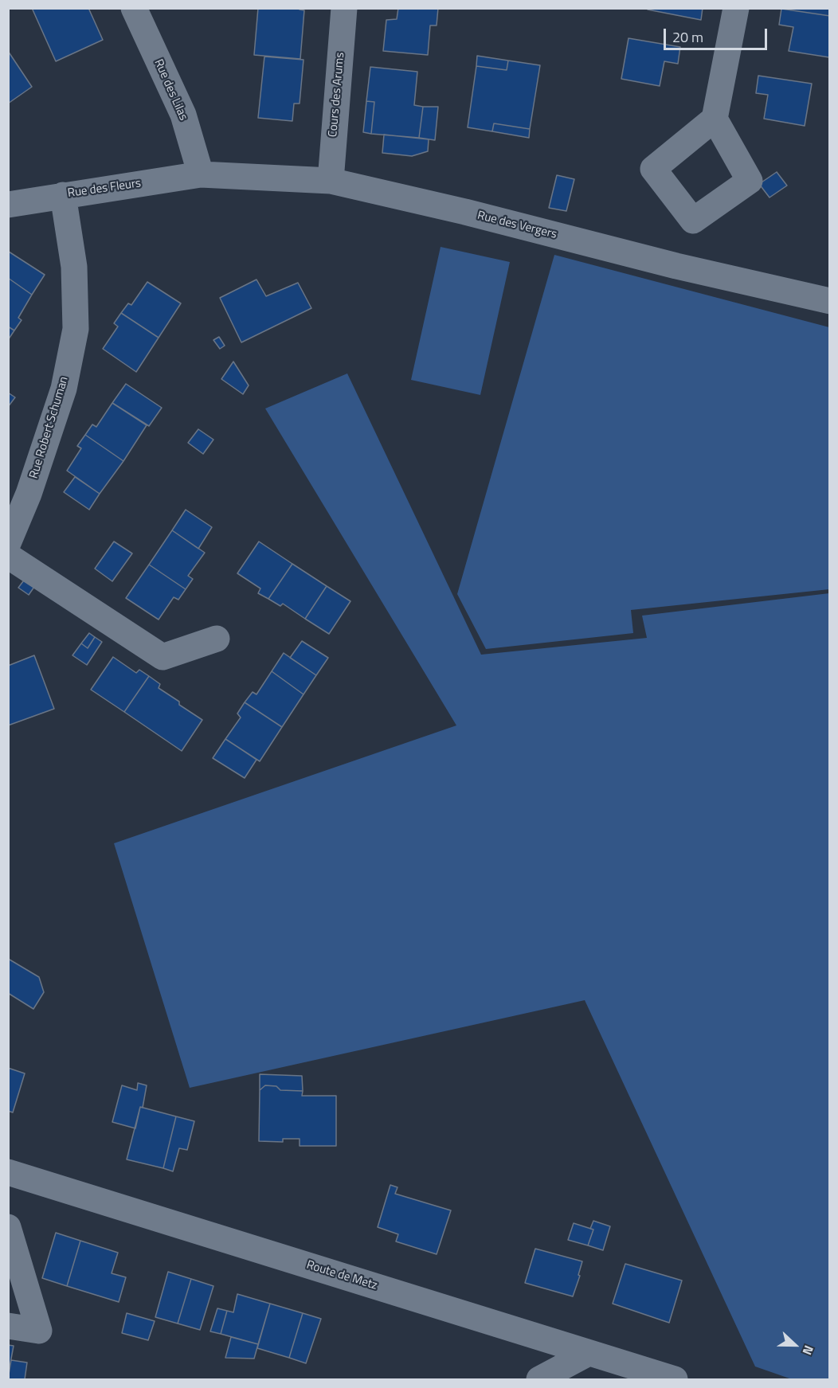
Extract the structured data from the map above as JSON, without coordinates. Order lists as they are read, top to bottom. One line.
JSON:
{"streets":{"street":["Rue des Lilas","Cours des Arums","Rue des Fleurs","Rue des Vergers","Rue Robert Schuman","Route de Metz"]},"crossings":[["Rue des Lilas","Rue des Fleurs"],["Rue des Lilas","Rue des Vergers"],["Cours des Arums","Rue des Vergers"],["Rue des Fleurs","Rue des Vergers"],["Rue des Fleurs","Rue Robert Schuman"]],"scale_bar":"20 m","north":"right"}
